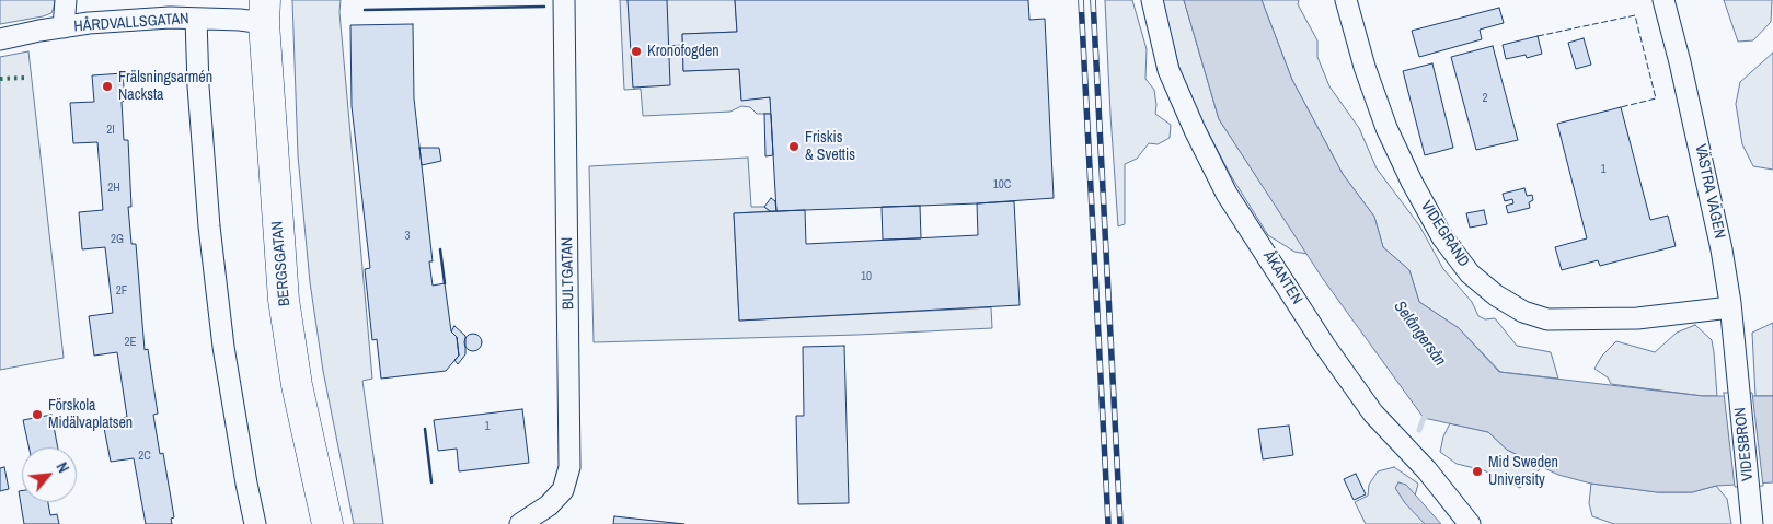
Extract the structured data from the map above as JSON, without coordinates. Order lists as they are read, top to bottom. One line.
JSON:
{"streets":{"highway":["BERGSGATAN"],"street":["HÅRDVALLSGATAN","VÄSTRA VÄGEN","VIDEGRÄND","BULTGATAN","ÅKANTEN","VIDESBRON"]},"crossings":[["HÅRDVALLSGATAN","BERGSGATAN"],["VÄSTRA VÄGEN","VIDEGRÄND"],["VÄSTRA VÄGEN","VIDESBRON"]],"water":["Selångersån"],"places":["Kronofogden","Frälsningsarmén Nacksta","Friskis & Svettis","Förskola Midälvaplatsen","Mid Sweden University"],"house_numbers":["2","2I","1","10C","2H","3","2G","10","2F","2E","1","2C"],"north":"top right"}
